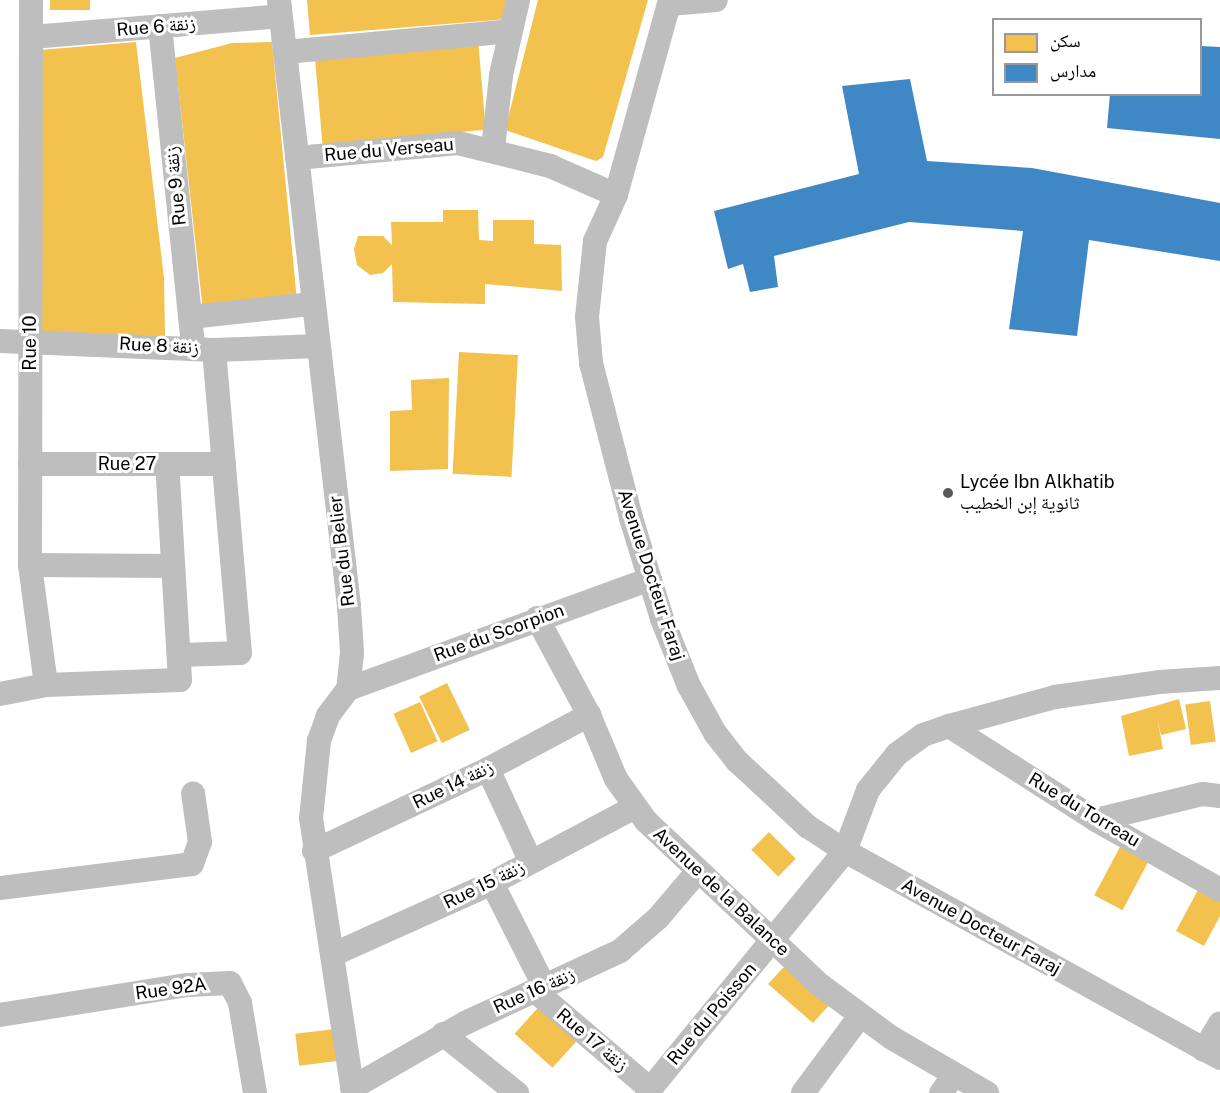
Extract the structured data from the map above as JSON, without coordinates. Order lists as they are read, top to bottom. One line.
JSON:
{"streets":{"street":["Rue 6 زنقة","Rue du Verseau","Rue 9 زنقة","Rue 10","Rue 8 زنقة","Rue 27","Rue du Belier","Avenue Docteur Faraj","Rue du Scorpion","Rue 14 زنقة","Rue du Torreau","Rue 15 زنقة","Avenue de la Balance","Rue 92A","Rue 16 زنقة","Rue du Poisson","Rue 17 زنقة"]},"crossings":[["Rue 6 زنقة","Rue 9 زنقة"],["Rue 6 زنقة","Rue 10"],["Rue 6 زنقة","Rue du Belier"],["Rue du Verseau","Rue du Belier"],["Rue du Verseau","Avenue Docteur Faraj"],["Rue 9 زنقة","Rue 8 زنقة"],["Rue 9 زنقة","Rue 27"],["Rue 10","Rue 8 زنقة"],["Rue 10","Rue 27"],["Rue 8 زنقة","Rue du Belier"],["Rue du Belier","Rue du Scorpion"],["Avenue Docteur Faraj","Rue du Scorpion"],["Avenue Docteur Faraj","Rue du Poisson"],["Rue du Scorpion","Avenue de la Balance"],["Rue 14 زنقة","Avenue de la Balance"],["Rue du Torreau","Rue du Poisson"],["Rue 15 زنقة","Avenue de la Balance"],["Rue 15 زنقة","Rue 17 زنقة"],["Avenue de la Balance","Rue 16 زنقة"],["Avenue de la Balance","Rue du Poisson"],["Rue 16 زنقة","Rue 17 زنقة"],["Rue du Poisson","Rue 17 زنقة"]],"places":["Lycée Ibn Alkhatib ثانوية إبن الخطيب"],"legend":["سكن","مدارس"]}
